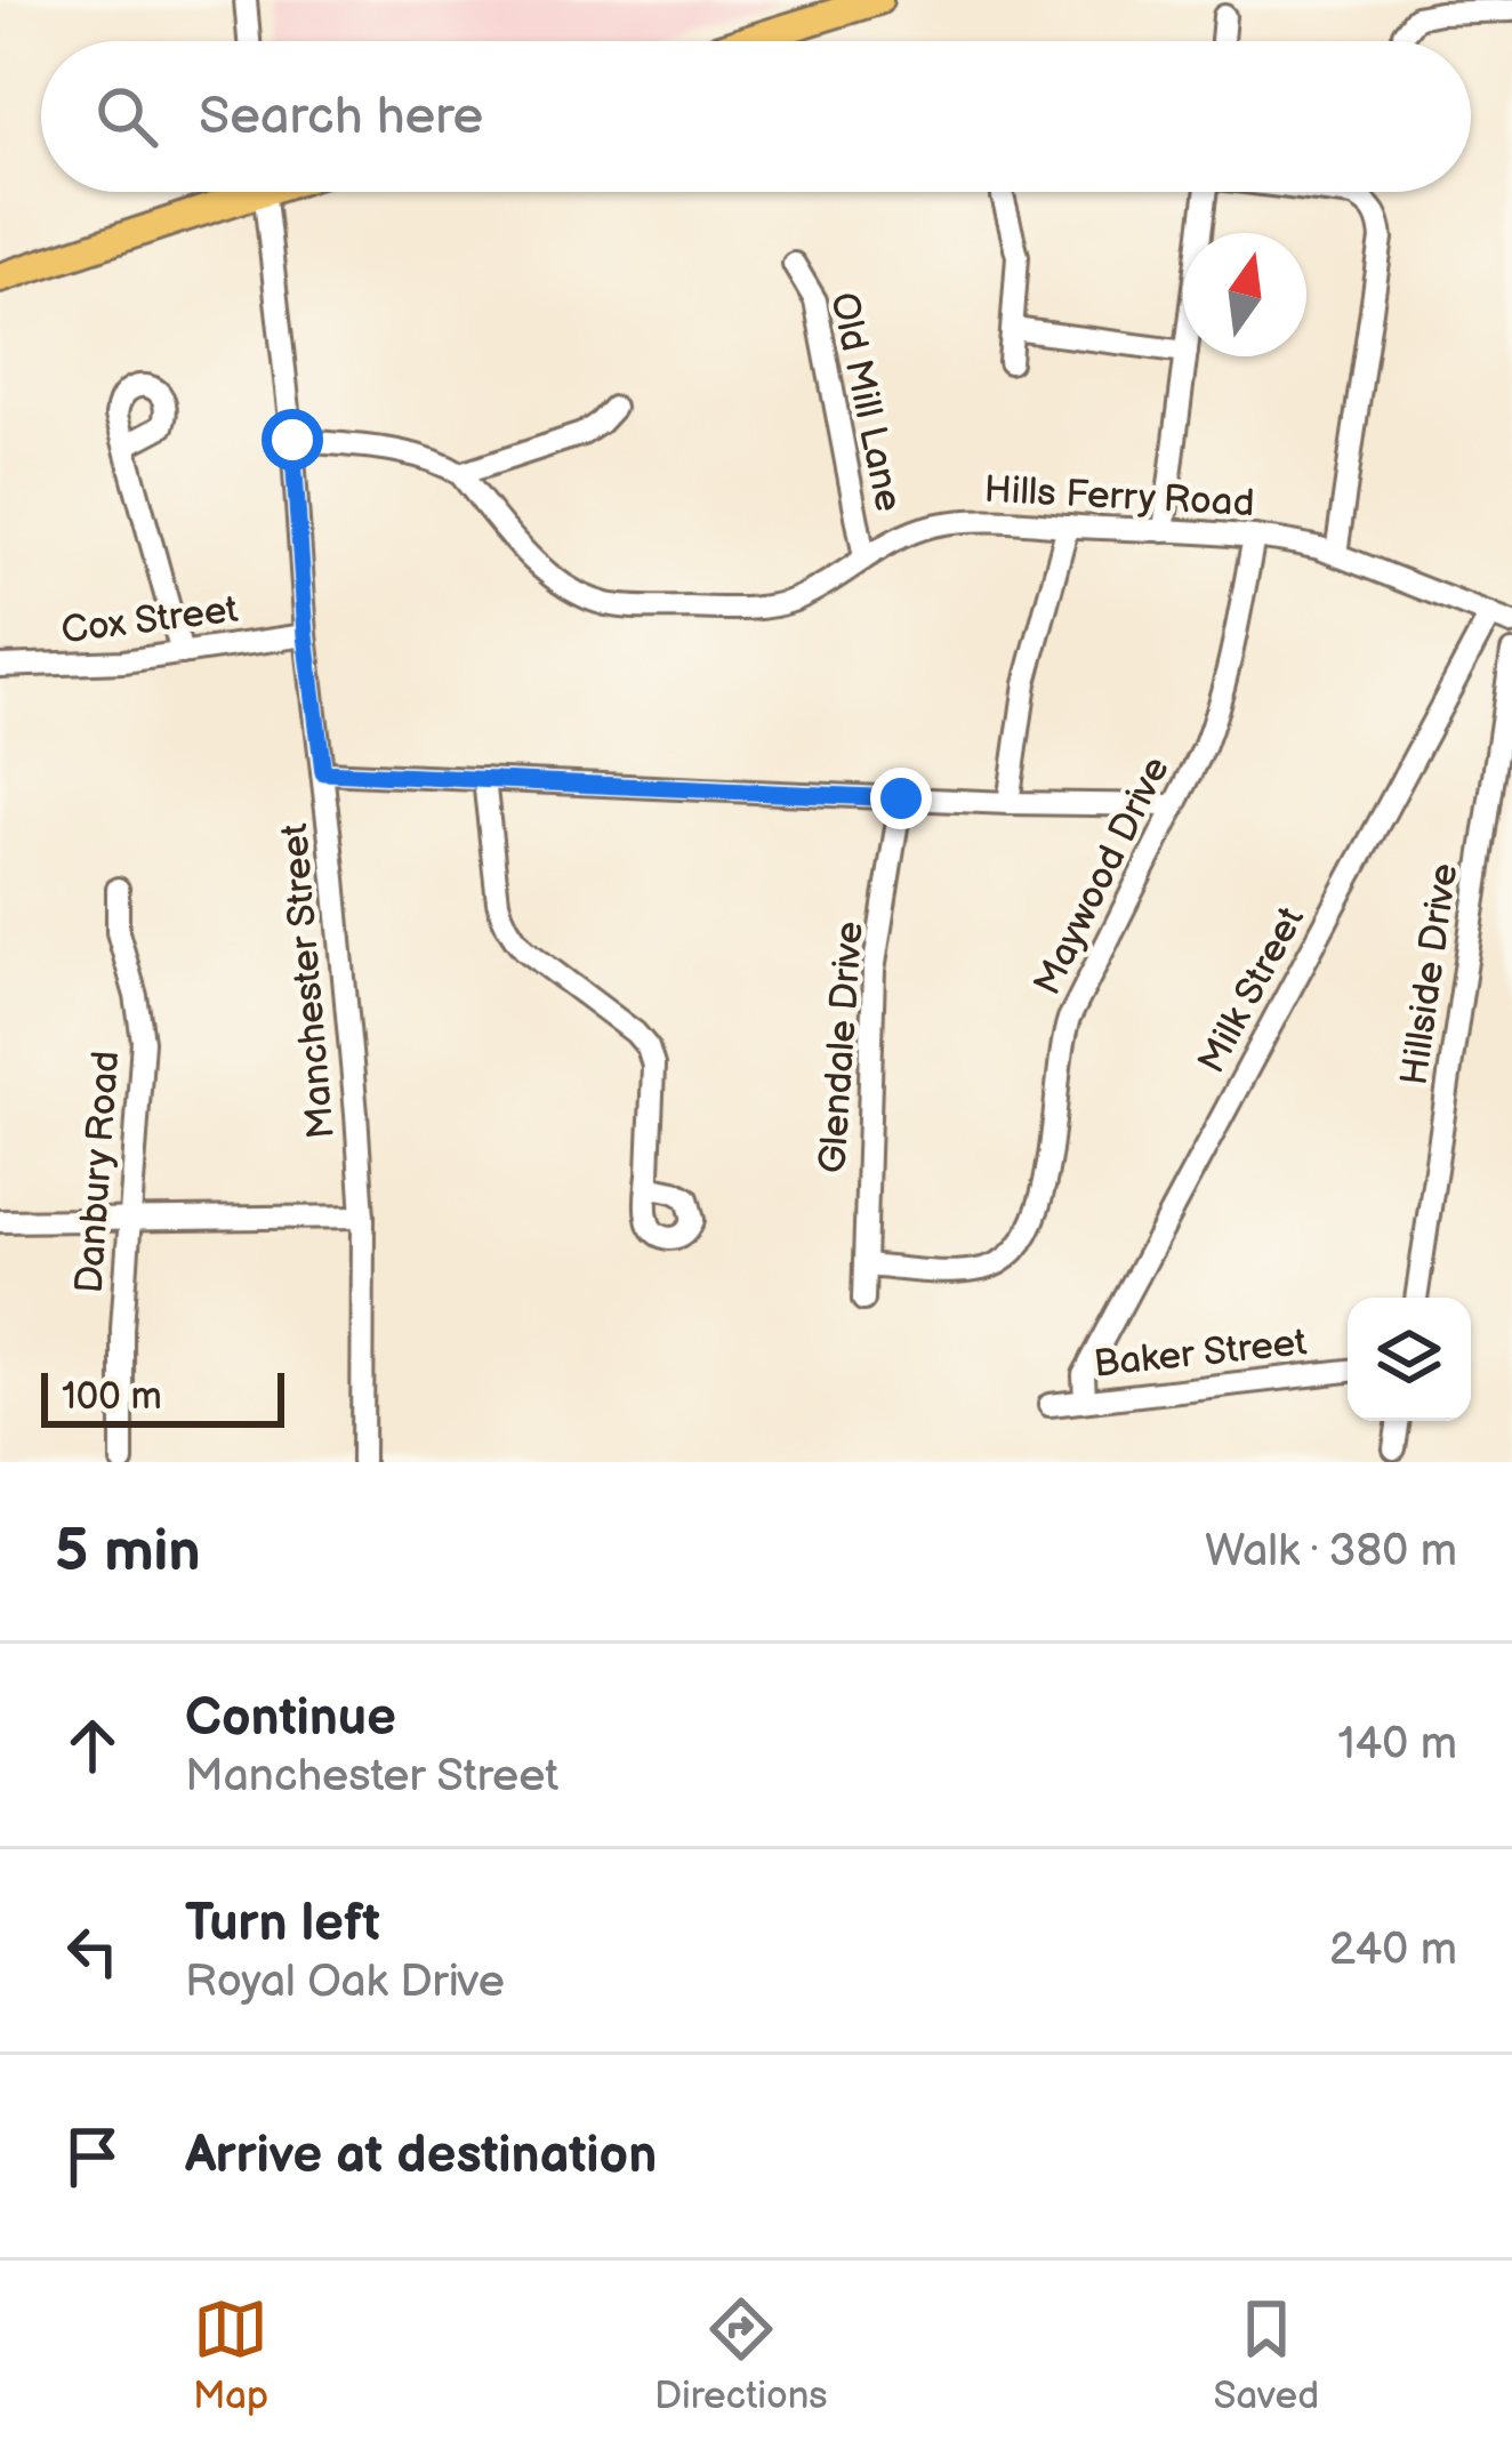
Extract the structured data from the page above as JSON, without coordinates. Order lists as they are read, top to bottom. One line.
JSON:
{"streets":{"street":["Old Mill Lane","Hills Ferry Road","Cox Street","Maywood Drive","Hillside Drive","Manchester Street","Milk Street","Glendale Drive","Danbury Road","Baker Street"]},"crossings":[["Old Mill Lane","Hills Ferry Road"],["Hills Ferry Road","Maywood Drive"],["Hills Ferry Road","Milk Street"],["Cox Street","Manchester Street"],["Maywood Drive","Glendale Drive"],["Milk Street","Baker Street"]],"scale_bar":"100 m","north":"top","page":{"search":"Search here","scale":"100 m","heading":["5 min","Walk · 380 m"],"list":[["Continue","Manchester Street","140 m"],["Turn left","Royal Oak Drive","240 m"],"Arrive at destination"],"nav":["Map","Directions","Saved"]}}
